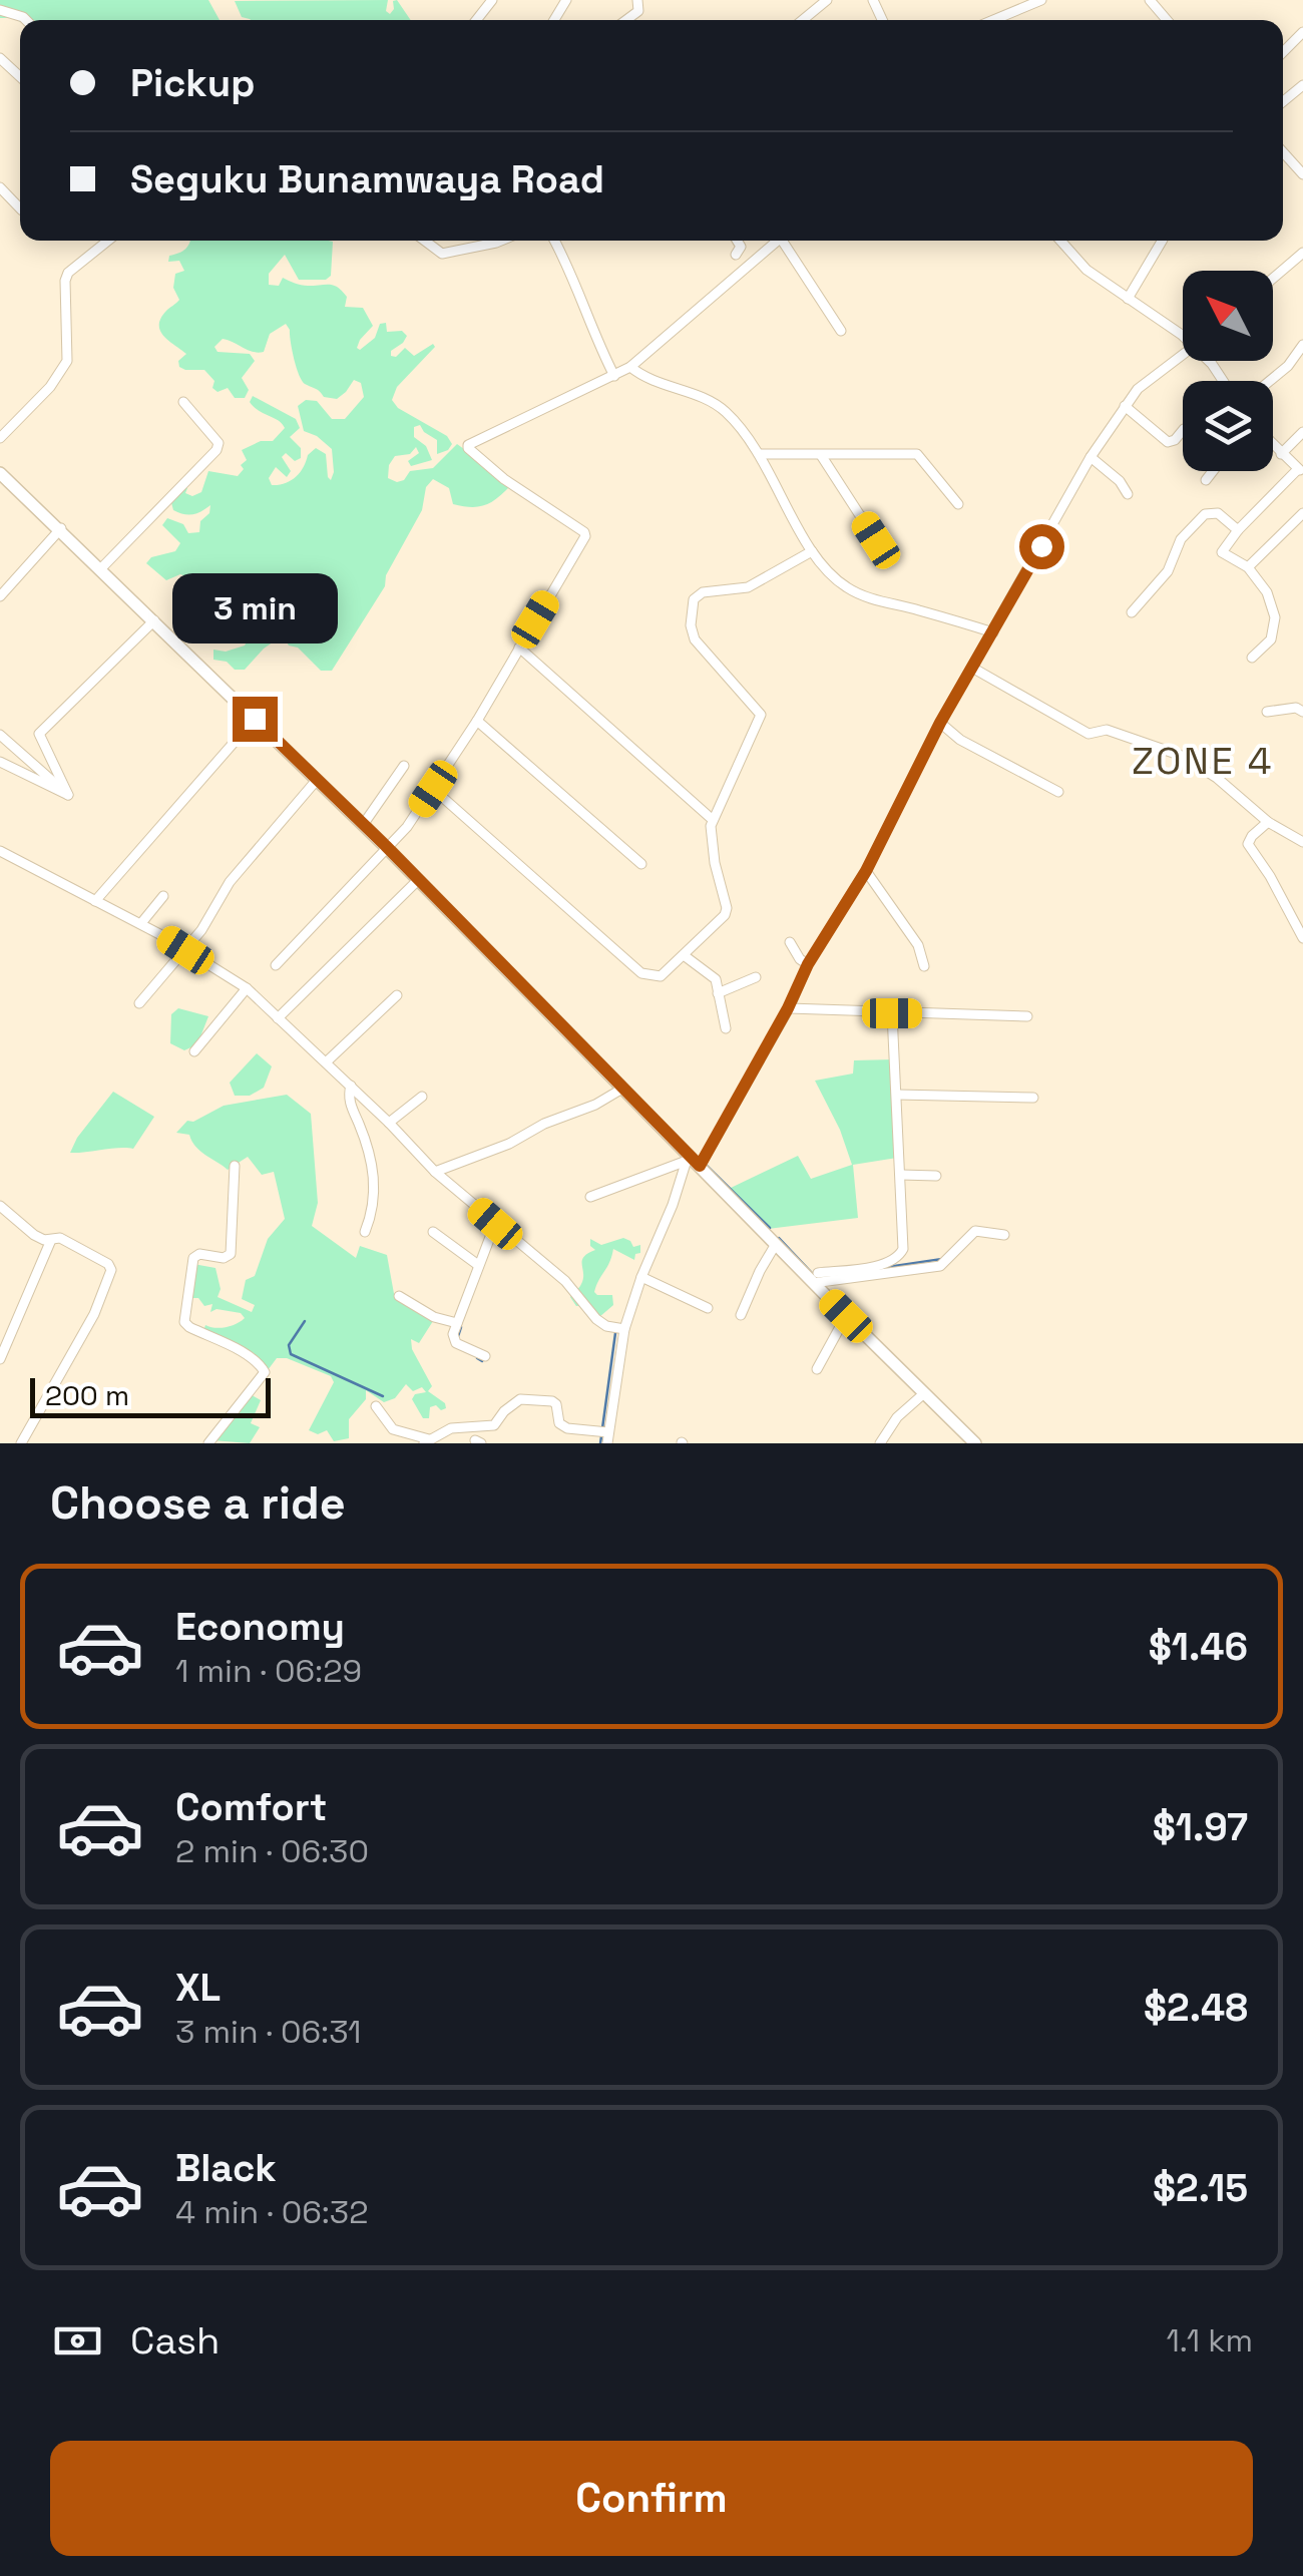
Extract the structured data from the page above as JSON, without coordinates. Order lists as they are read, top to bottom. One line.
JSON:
{"districts":["ZONE 4"],"scale_bar":"200 m","north":"top left","page":{"banner":["Pickup","Seguku Bunamwaya Road"],"bubble":"3 min","scale":"200 m","heading":"Choose a ride","list":[{"name":"Economy","note":"1 min · 06:29","value":"$1.46"},{"name":"Comfort","note":"2 min · 06:30","value":"$1.97"},{"name":"XL","note":"3 min · 06:31","value":"$2.48"},{"name":"Black","note":"4 min · 06:32","value":"$2.15"}],"pay":["Cash","1.1 km"],"buttons":"Confirm"}}
